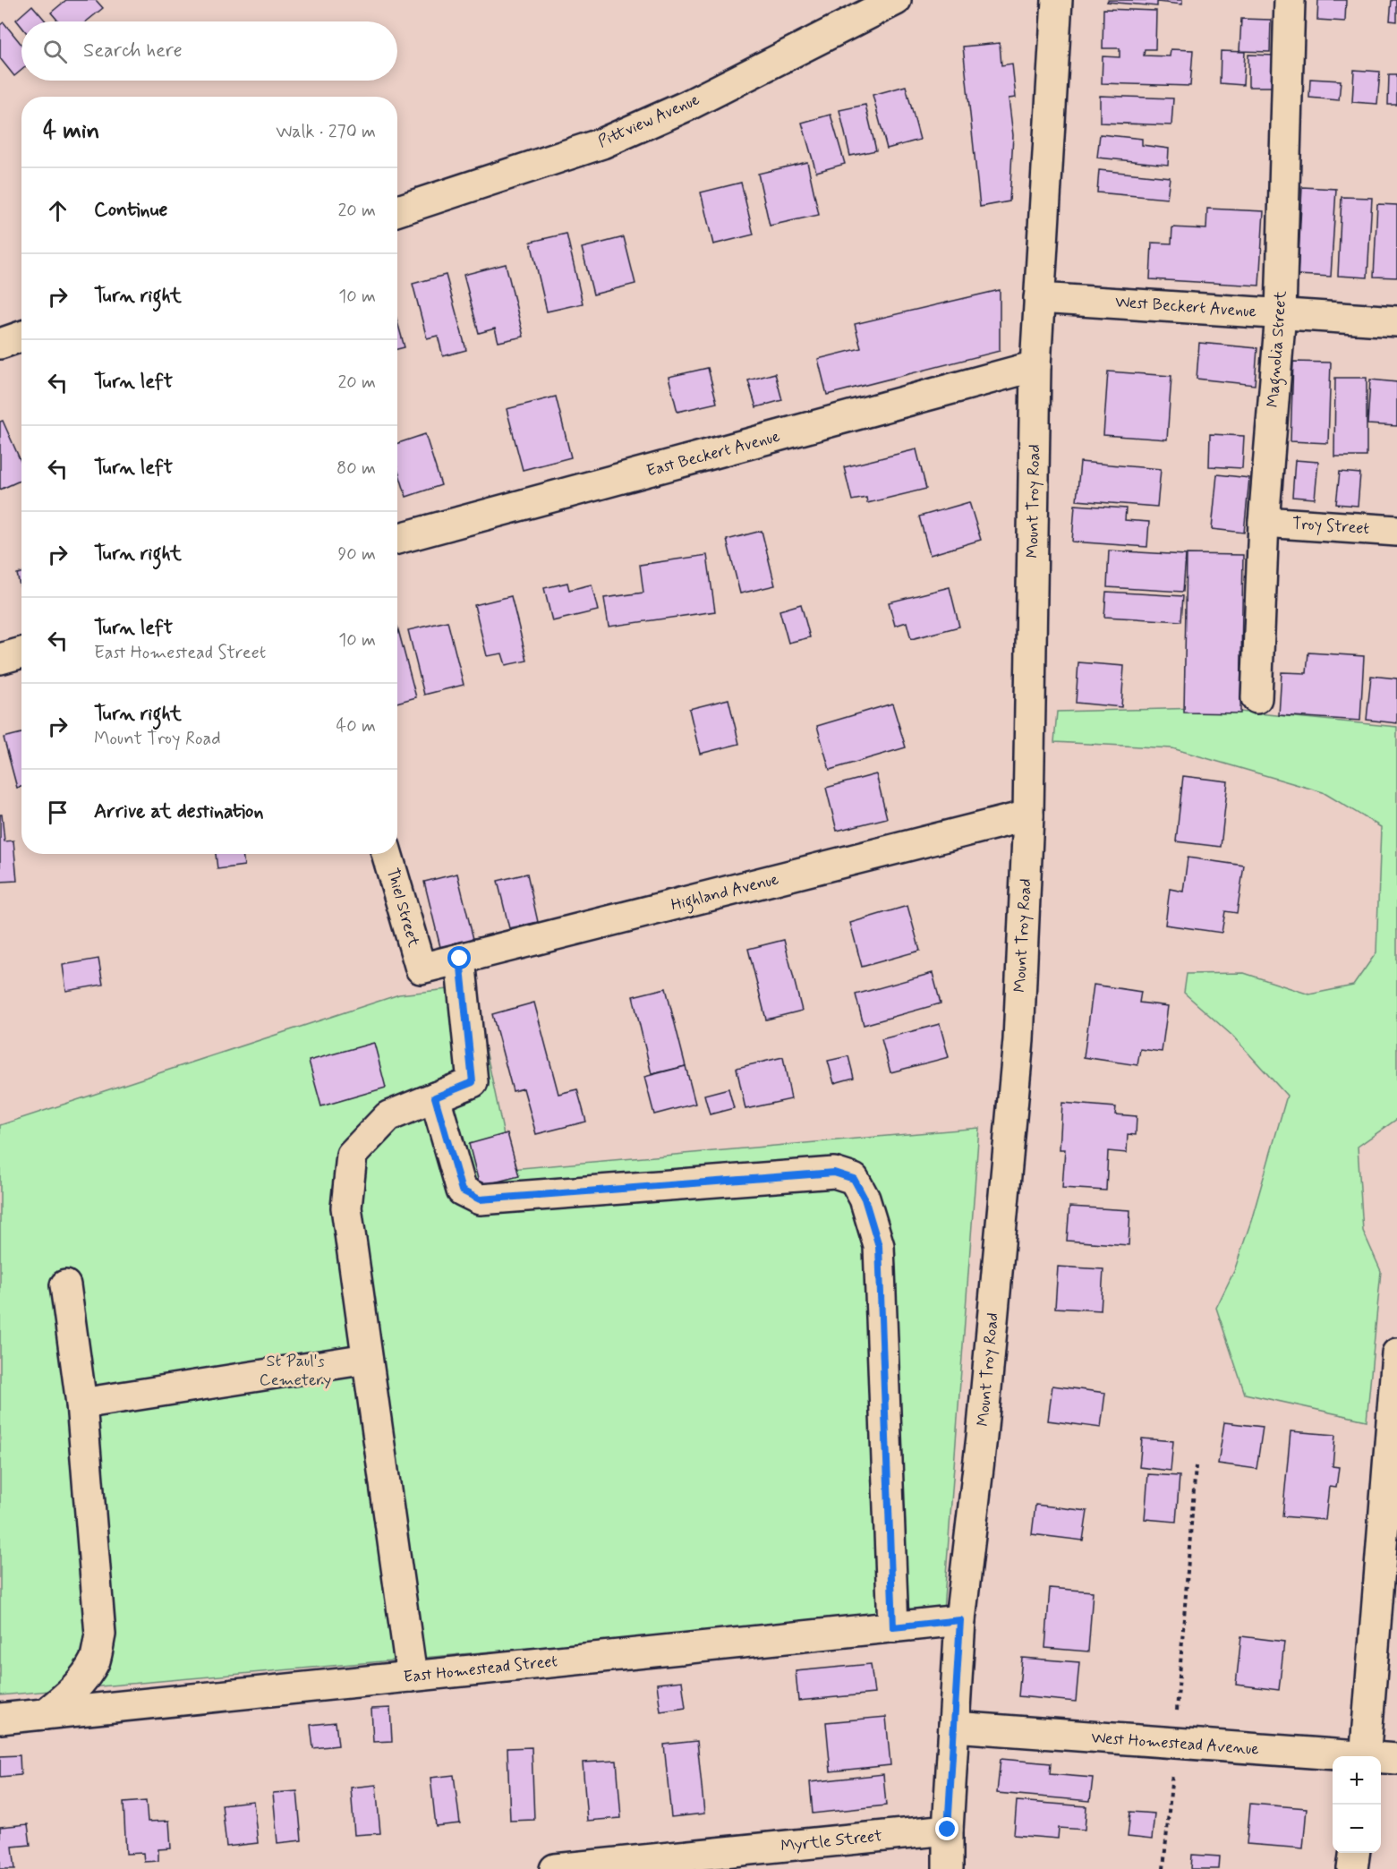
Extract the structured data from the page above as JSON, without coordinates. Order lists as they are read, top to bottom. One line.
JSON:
{"streets":{"street":["Pittview Avenue","West Beckert Avenue","Magnolia Street","East Beckert Avenue","Mount Troy Road","Troy Street","Highland Avenue","Thiel Street","East Homestead Street","West Homestead Avenue","Myrtle Street"]},"crossings":[["West Beckert Avenue","Magnolia Street"],["West Beckert Avenue","Mount Troy Road"],["Magnolia Street","Troy Street"],["East Beckert Avenue","Mount Troy Road"],["Mount Troy Road","Highland Avenue"],["Mount Troy Road","East Homestead Street"],["Mount Troy Road","West Homestead Avenue"],["Mount Troy Road","Myrtle Street"],["Highland Avenue","Thiel Street"]],"parks":["St Paul's Cemetery"],"page":{"search":"Search here","heading":["4 min","Walk · 270 m"],"list":[["Continue","20 m"],["Turn right","10 m"],["Turn left","20 m"],["Turn left","80 m"],["Turn right","90 m"],["Turn left","East Homestead Street","10 m"],["Turn right","Mount Troy Road","40 m"],"Arrive at destination"],"map_buttons":["+","−"]}}
